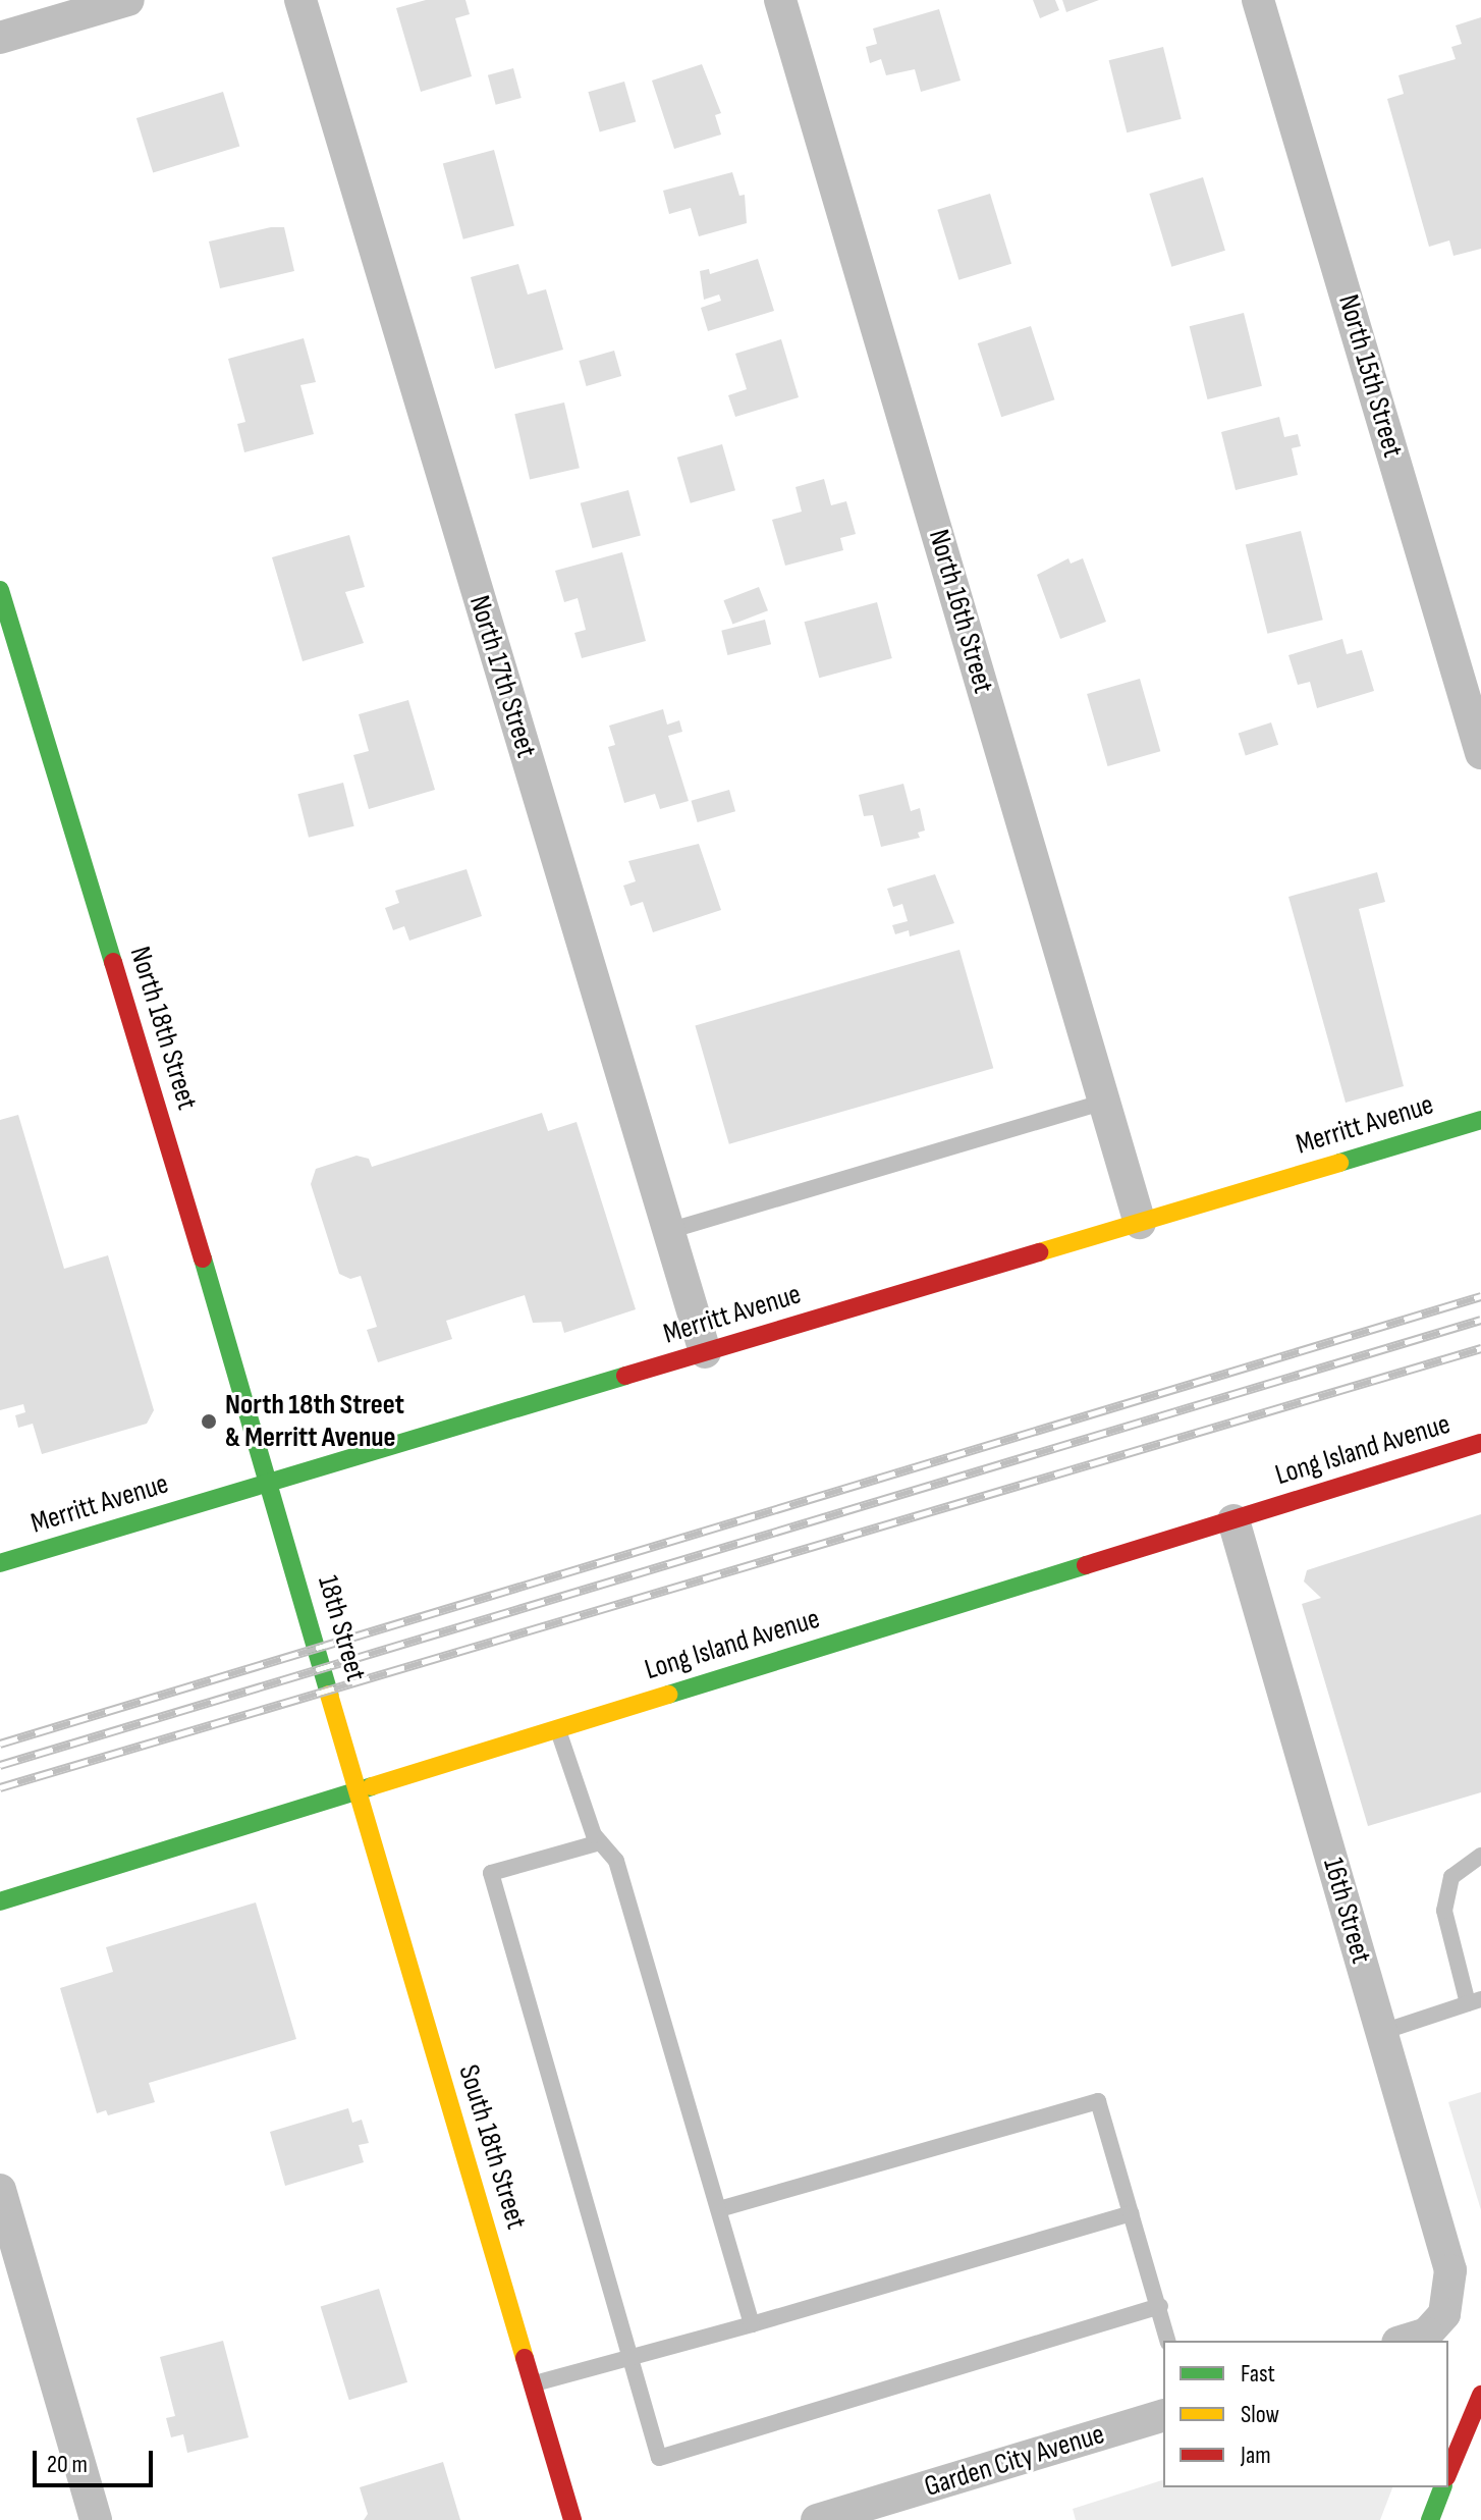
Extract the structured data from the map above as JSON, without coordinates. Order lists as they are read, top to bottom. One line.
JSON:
{"streets":{"street":["North 15th Street","North 16th Street","North 17th Street","North 18th Street","Merritt Avenue","Long Island Avenue","18th Street","16th Street","South 18th Street","Garden City Avenue"]},"crossings":[["North 16th Street","Merritt Avenue"],["North 17th Street","Merritt Avenue"],["North 18th Street","Merritt Avenue"],["North 18th Street","18th Street"],["Merritt Avenue","18th Street"],["Long Island Avenue","18th Street"],["Long Island Avenue","16th Street"],["Long Island Avenue","South 18th Street"],["18th Street","South 18th Street"]],"places":["North 18th Street & Merritt Avenue"],"legend":["Fast","Slow","Jam"],"scale_bar":"20 m"}
